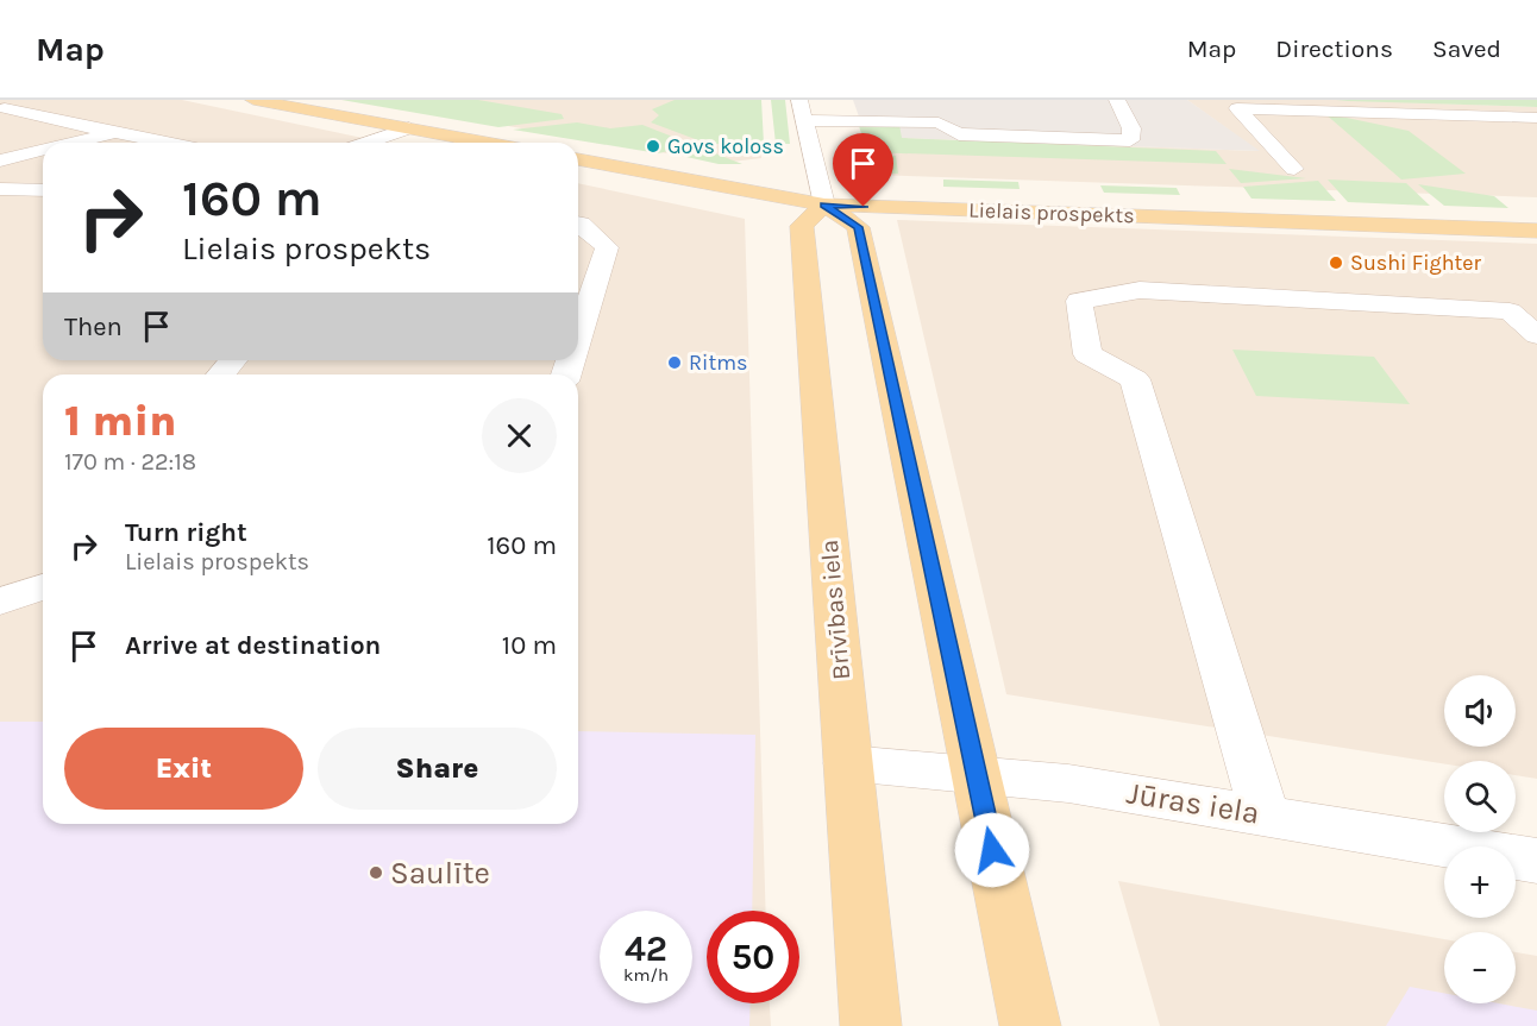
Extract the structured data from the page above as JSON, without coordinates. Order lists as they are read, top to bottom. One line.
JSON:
{"streets":{"main road":["Lielais prospekts","Brīvības iela"],"street":["Jūras iela"]},"crossings":[["Lielais prospekts","Brīvības iela"],["Brīvības iela","Jūras iela"]],"places":["Govs koloss","Sushi Fighter","Ritms","Saulīte"],"page":{"header":"Map","nav":["Map","Directions","Saved"],"turn":["160 m","Lielais prospekts"],"then":"Then","heading":["1 min","170 m · 22:18"],"list":[{"name":"Turn right","note":"Lielais prospekts","value":"160 m"},{"name":"Arrive at destination","value":"10 m"}],"map_buttons":["+","−"],"buttons":["Exit","Share"],"speed":"42 km/h","limit":"50"}}
